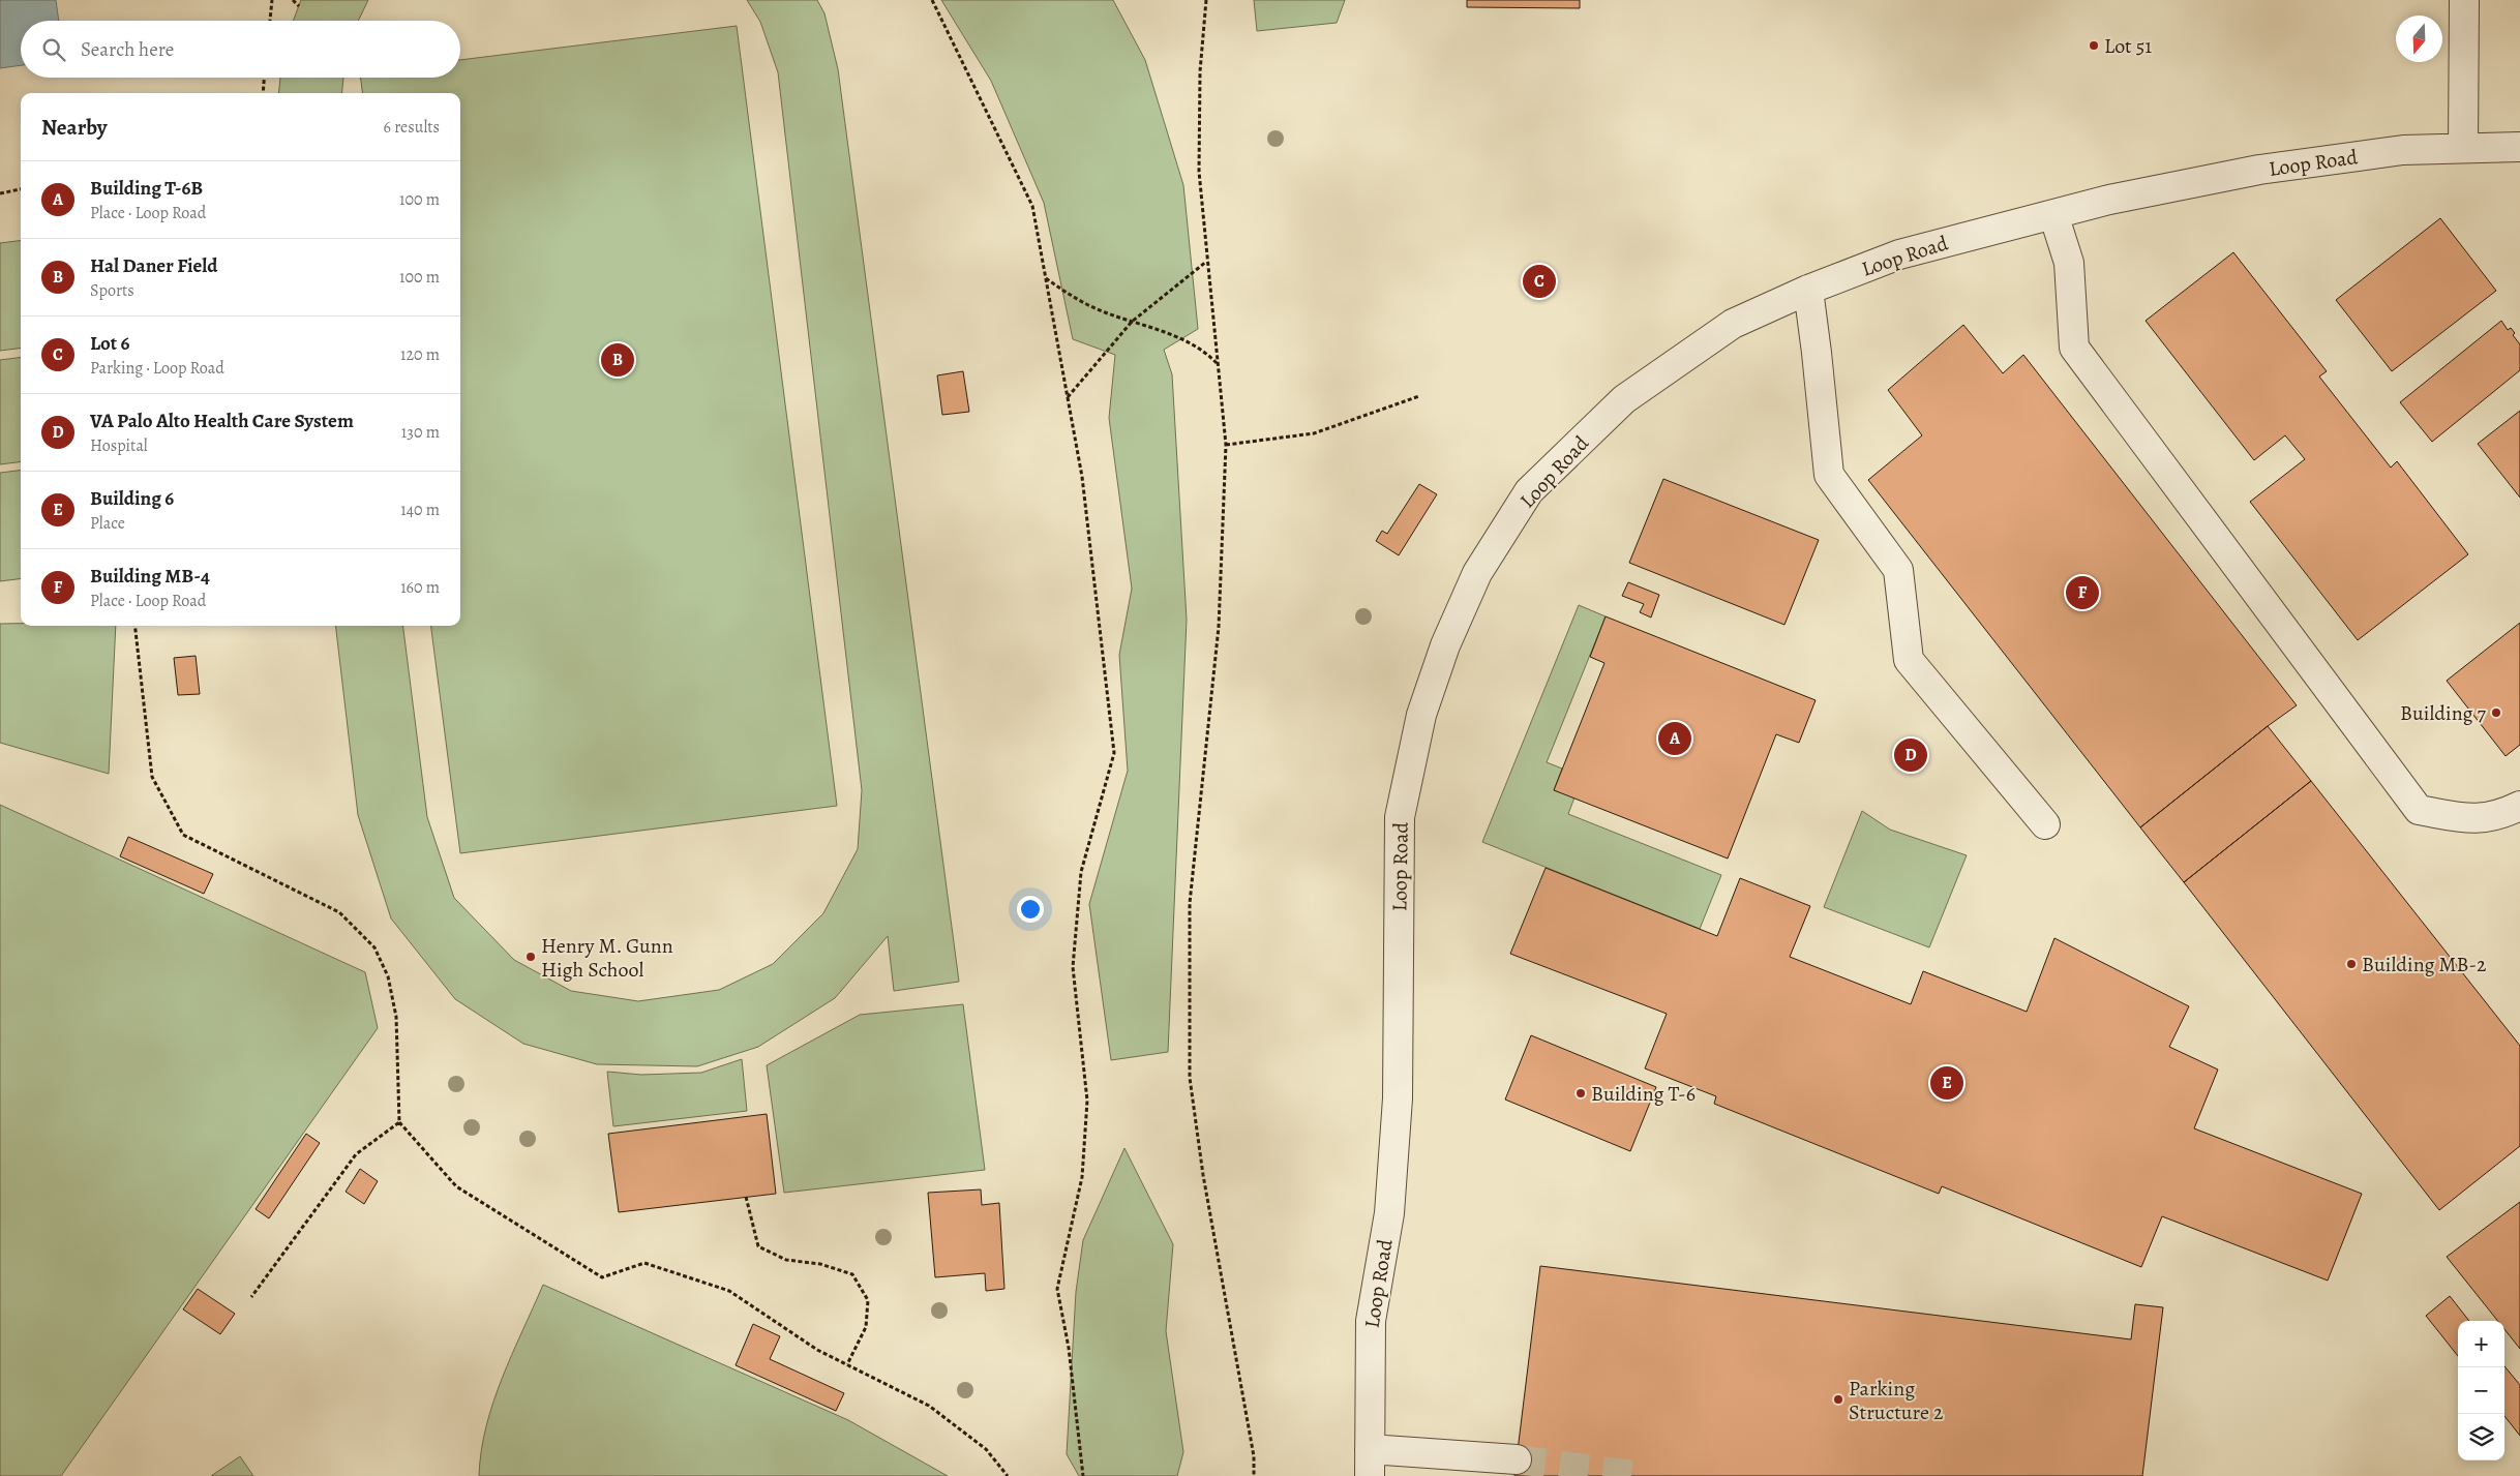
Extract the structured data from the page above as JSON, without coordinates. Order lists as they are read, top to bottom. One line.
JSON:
{"streets":{"street":["Loop Road"]},"places":["Lot 51","Building 7","Henry M. Gunn High School","Building MB-2","Building T-6","Parking Structure 2"],"north":"bottom","page":{"search":"Search here","heading":["Nearby","6 results"],"list":[{"mark":"A","name":"Building T-6B","note":"Place · Loop Road","value":"100 m"},{"mark":"B","name":"Hal Daner Field","note":"Sports","value":"100 m"},{"mark":"C","name":"Lot 6","note":"Parking · Loop Road","value":"120 m"},{"mark":"D","name":"VA Palo Alto Health Care System","note":"Hospital","value":"130 m"},{"mark":"E","name":"Building 6","note":"Place","value":"140 m"},{"mark":"F","name":"Building MB-4","note":"Place · Loop Road","value":"160 m"}],"pins":["C","B","F","A","D","E"],"map_buttons":["+","−"]}}
